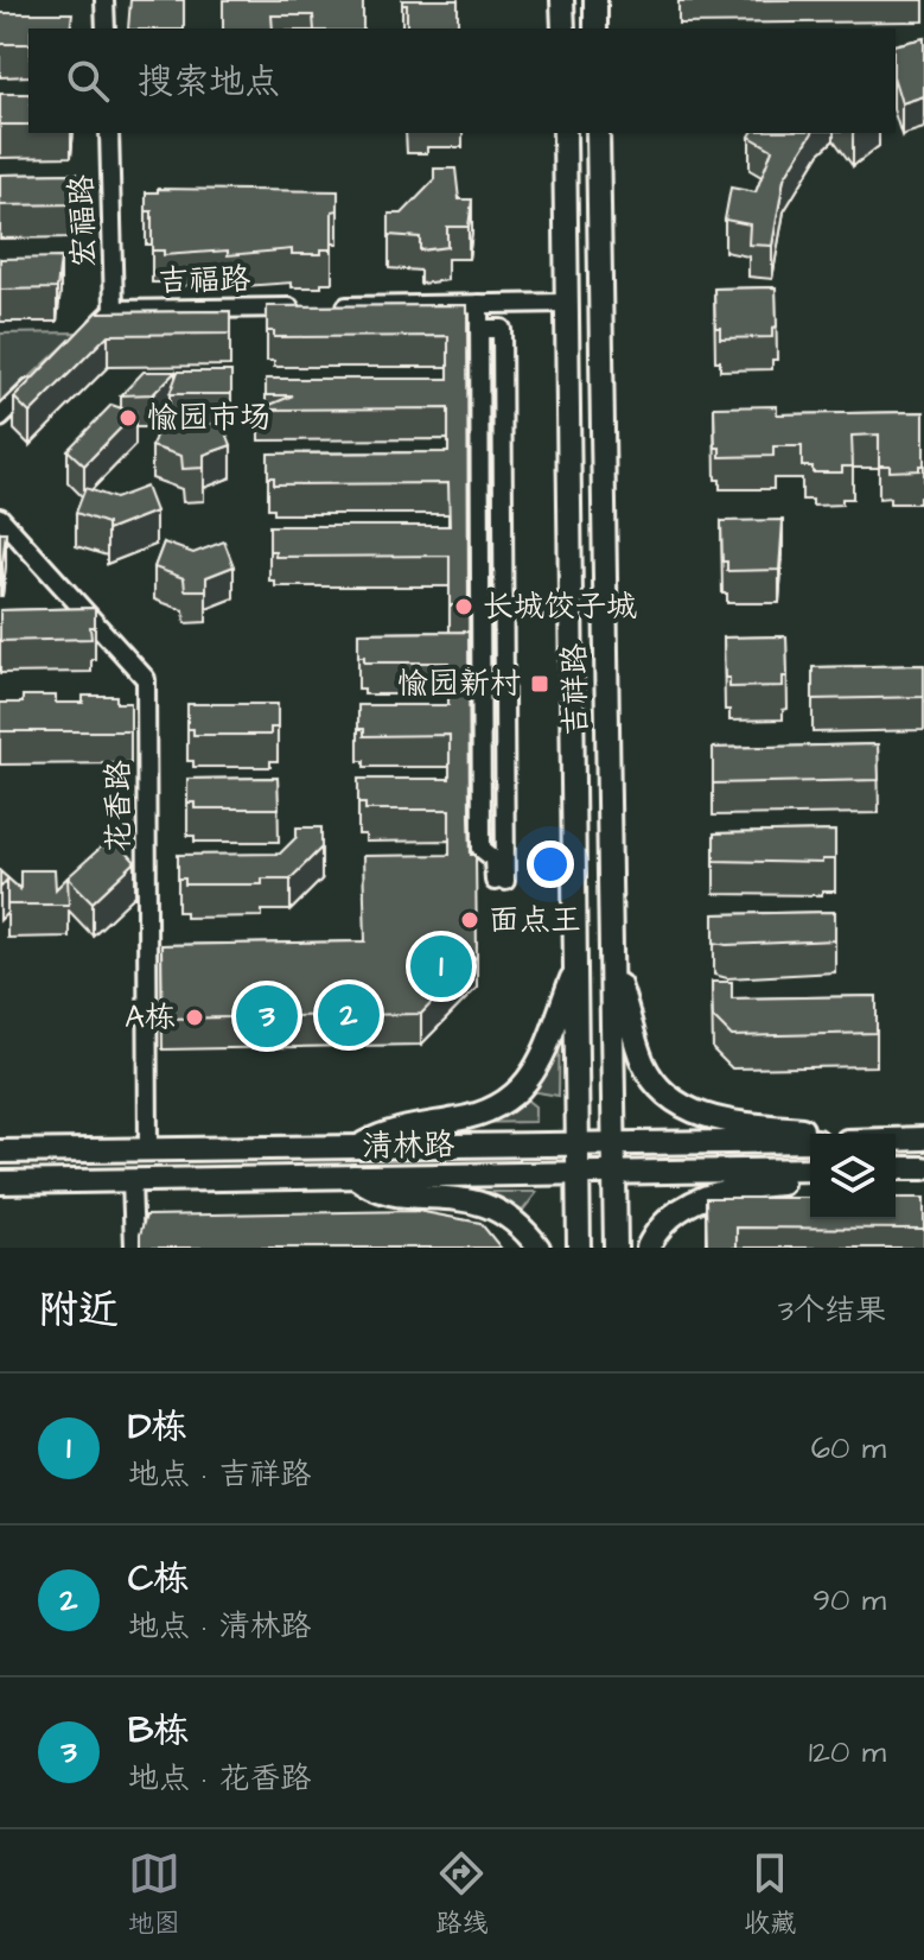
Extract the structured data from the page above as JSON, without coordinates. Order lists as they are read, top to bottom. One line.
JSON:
{"streets":{"main road":["吉祥路","清林路"],"street":["宏福路","吉福路","花香路"]},"crossings":[["宏福路","吉福路"],["吉祥路","清林路"],["花香路","清林路"]],"places":{"other":["愉园市场","长城饺子城","面点王","A栋"],"transit":["愉园新村"]},"page":{"search":"搜索地点","pins":["1","2","3"],"heading":["附近","3个结果"],"list":[{"mark":"1","name":"D栋","note":"地点 · 吉祥路","value":"60 m"},{"mark":"2","name":"C栋","note":"地点 · 清林路","value":"90 m"},{"mark":"3","name":"B栋","note":"地点 · 花香路","value":"120 m"}],"nav":["地图","路线","收藏"]}}
